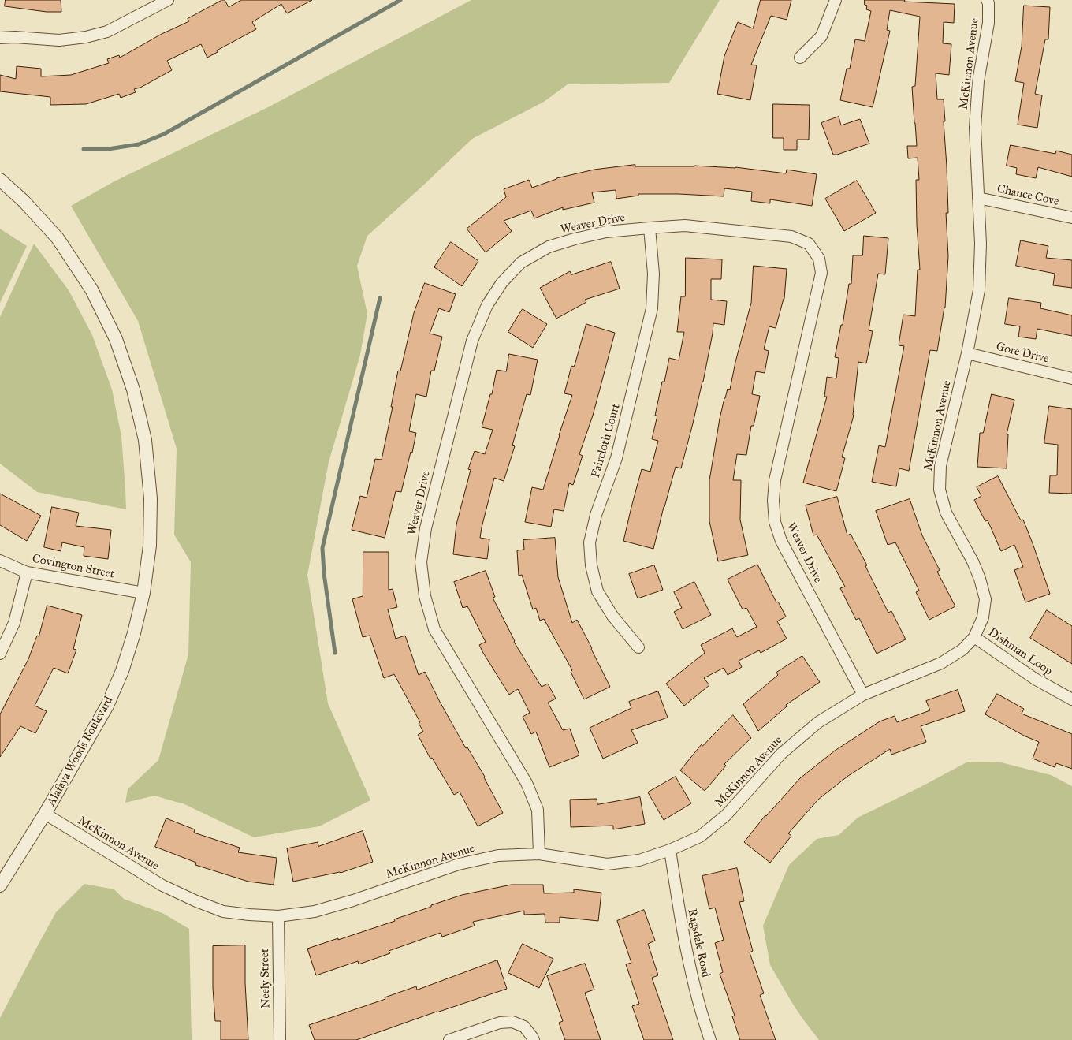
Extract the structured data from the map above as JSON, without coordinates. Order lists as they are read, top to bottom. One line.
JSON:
{"streets":{"street":["McKinnon Avenue","Chance Cove","Weaver Drive","Gore Drive","Faircloth Court","Covington Street","Dishman Loop","Alafaya Woods Boulevard","Ragsdale Road","Neely Street"]},"crossings":[["McKinnon Avenue","Chance Cove"],["McKinnon Avenue","Weaver Drive"],["McKinnon Avenue","Gore Drive"],["McKinnon Avenue","Dishman Loop"],["McKinnon Avenue","Alafaya Woods Boulevard"],["McKinnon Avenue","Ragsdale Road"],["McKinnon Avenue","Neely Street"],["Weaver Drive","Faircloth Court"],["Covington Street","Alafaya Woods Boulevard"]]}
